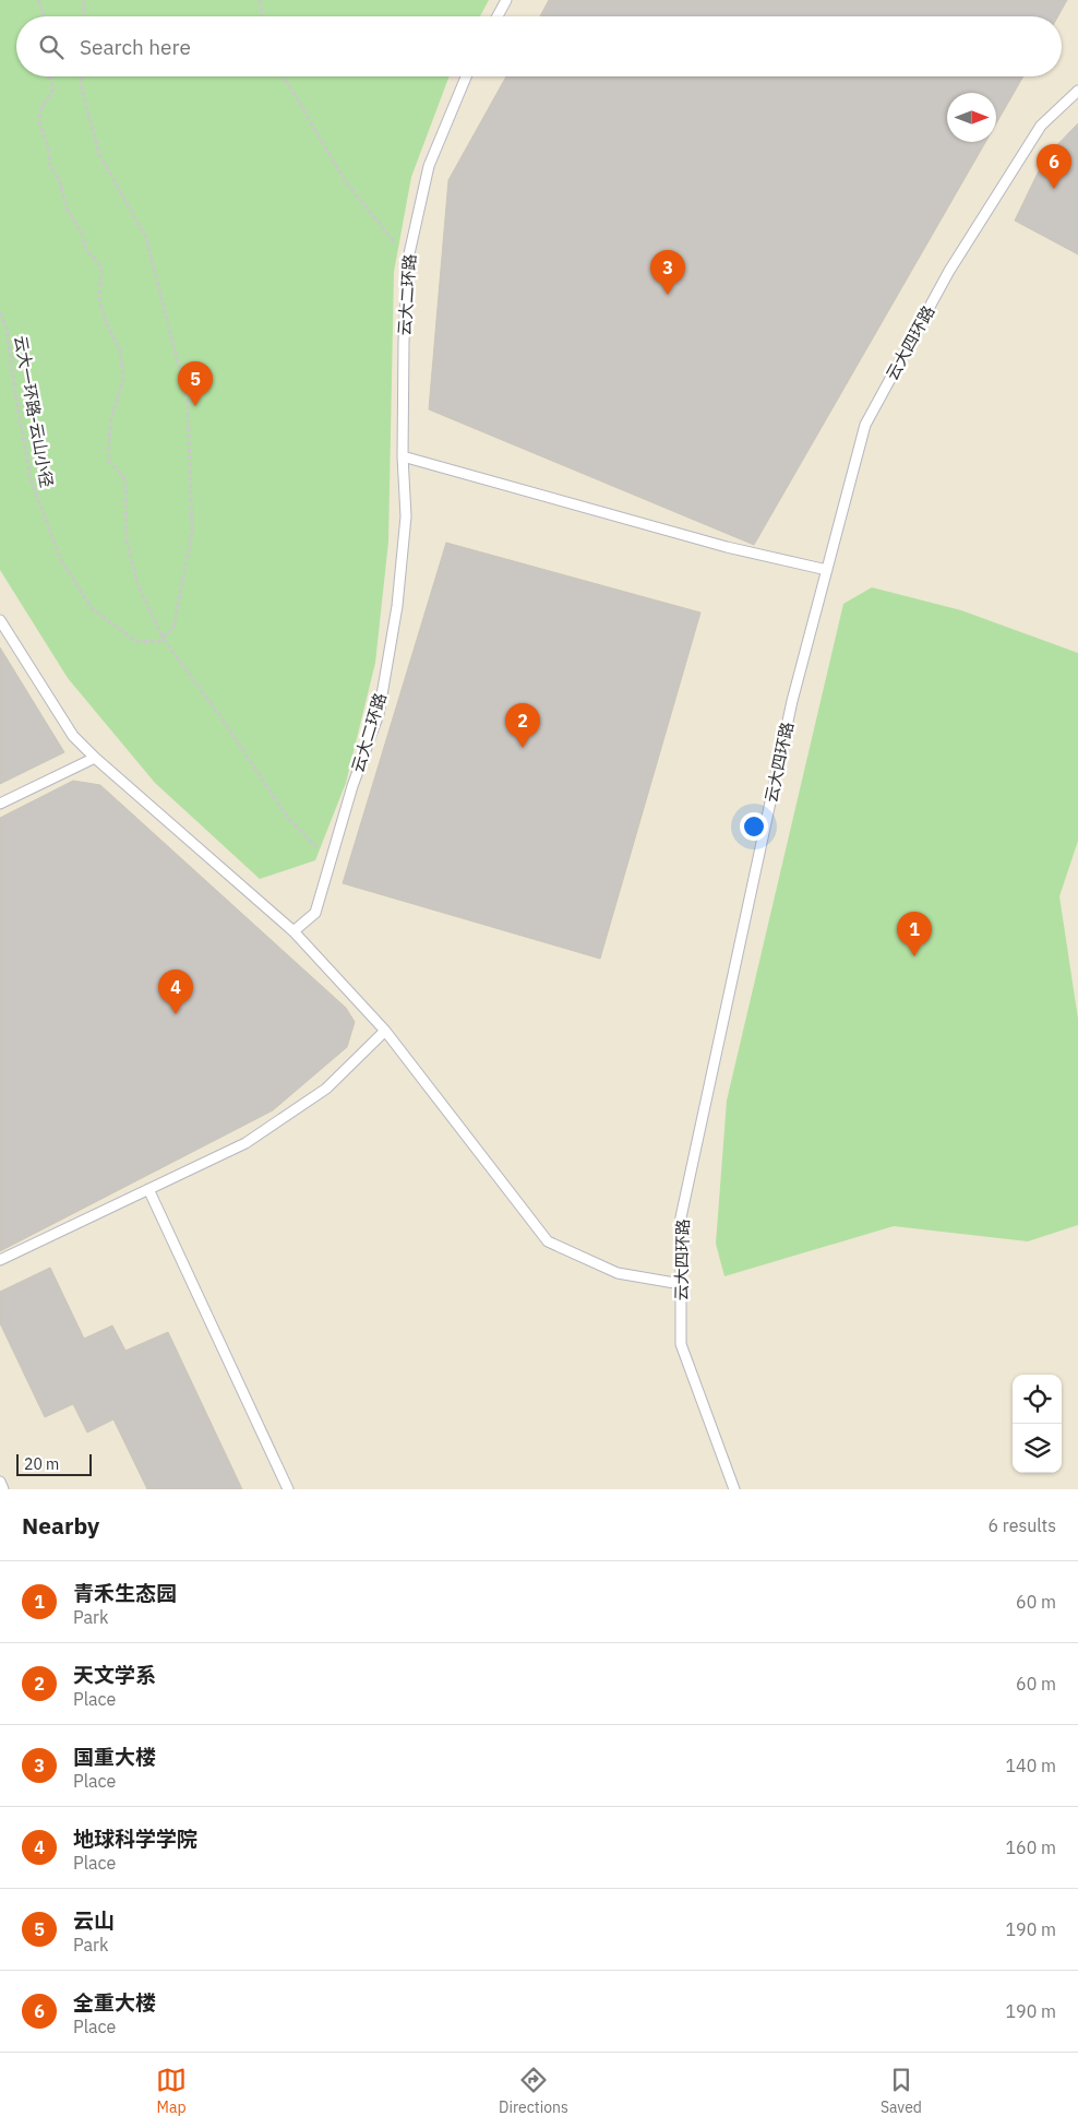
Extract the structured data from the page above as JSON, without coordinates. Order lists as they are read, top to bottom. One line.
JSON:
{"streets":{"lane":["云大二环路","云大四环路"],"path":["云大一环路-云山小径"]},"scale_bar":"20 m","north":"right","page":{"search":"Search here","pins":["6","3","5","2","1","4"],"scale":"20 m","heading":["Nearby","6 results"],"list":[{"mark":"1","name":"青禾生态园","note":"Park","value":"60 m"},{"mark":"2","name":"天文学系","note":"Place","value":"60 m"},{"mark":"3","name":"国重大楼","note":"Place","value":"140 m"},{"mark":"4","name":"地球科学学院","note":"Place","value":"160 m"},{"mark":"5","name":"云山","note":"Park","value":"190 m"},{"mark":"6","name":"全重大楼","note":"Place","value":"190 m"}],"nav":["Map","Directions","Saved"]}}
